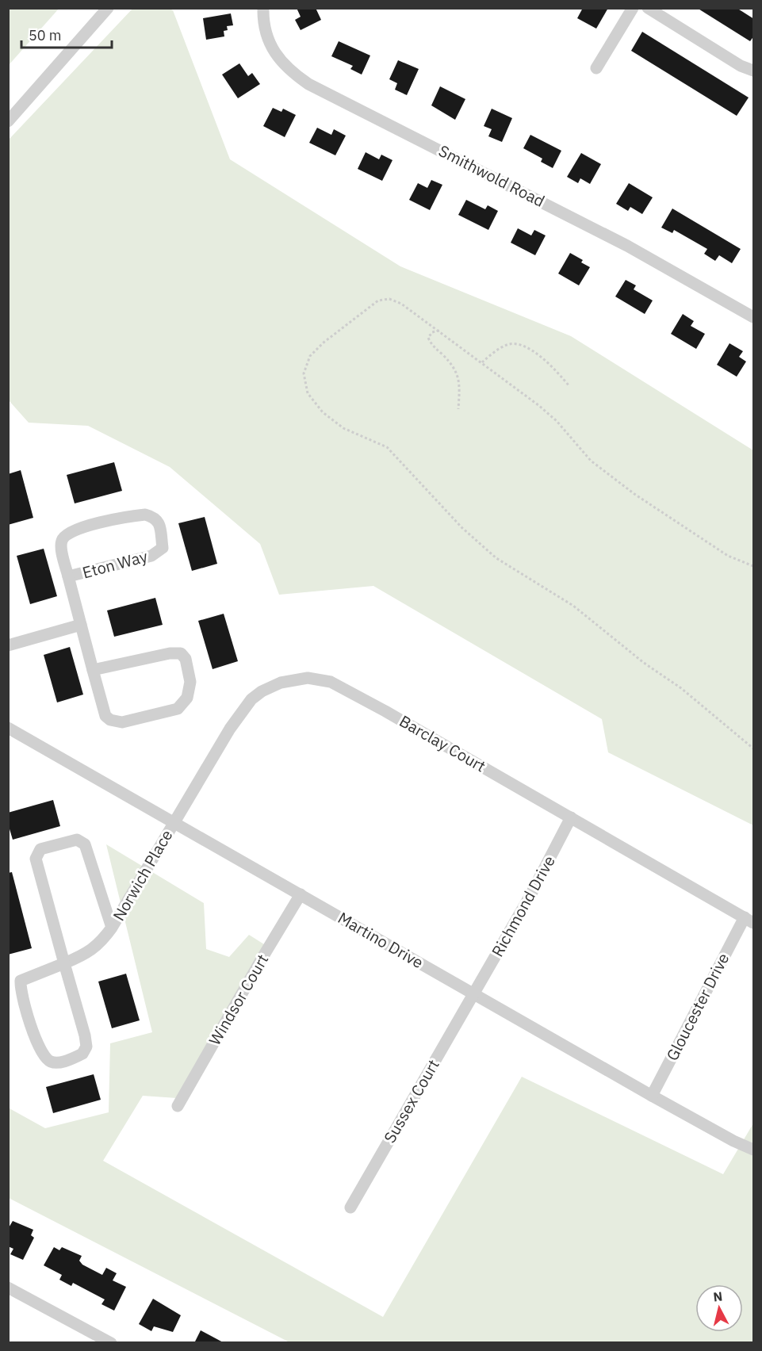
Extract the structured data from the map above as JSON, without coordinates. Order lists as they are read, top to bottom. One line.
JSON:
{"streets":{"street":["Smithwold Road","Eton Way","Barclay Court","Norwich Place","Richmond Drive","Martino Drive","Windsor Court","Gloucester Drive","Sussex Court"]},"crossings":[["Barclay Court","Norwich Place"],["Barclay Court","Richmond Drive"],["Barclay Court","Martino Drive"],["Barclay Court","Gloucester Drive"],["Norwich Place","Martino Drive"],["Richmond Drive","Martino Drive"],["Richmond Drive","Sussex Court"],["Martino Drive","Windsor Court"],["Martino Drive","Gloucester Drive"],["Martino Drive","Sussex Court"]],"scale_bar":"50 m","north":"top"}
